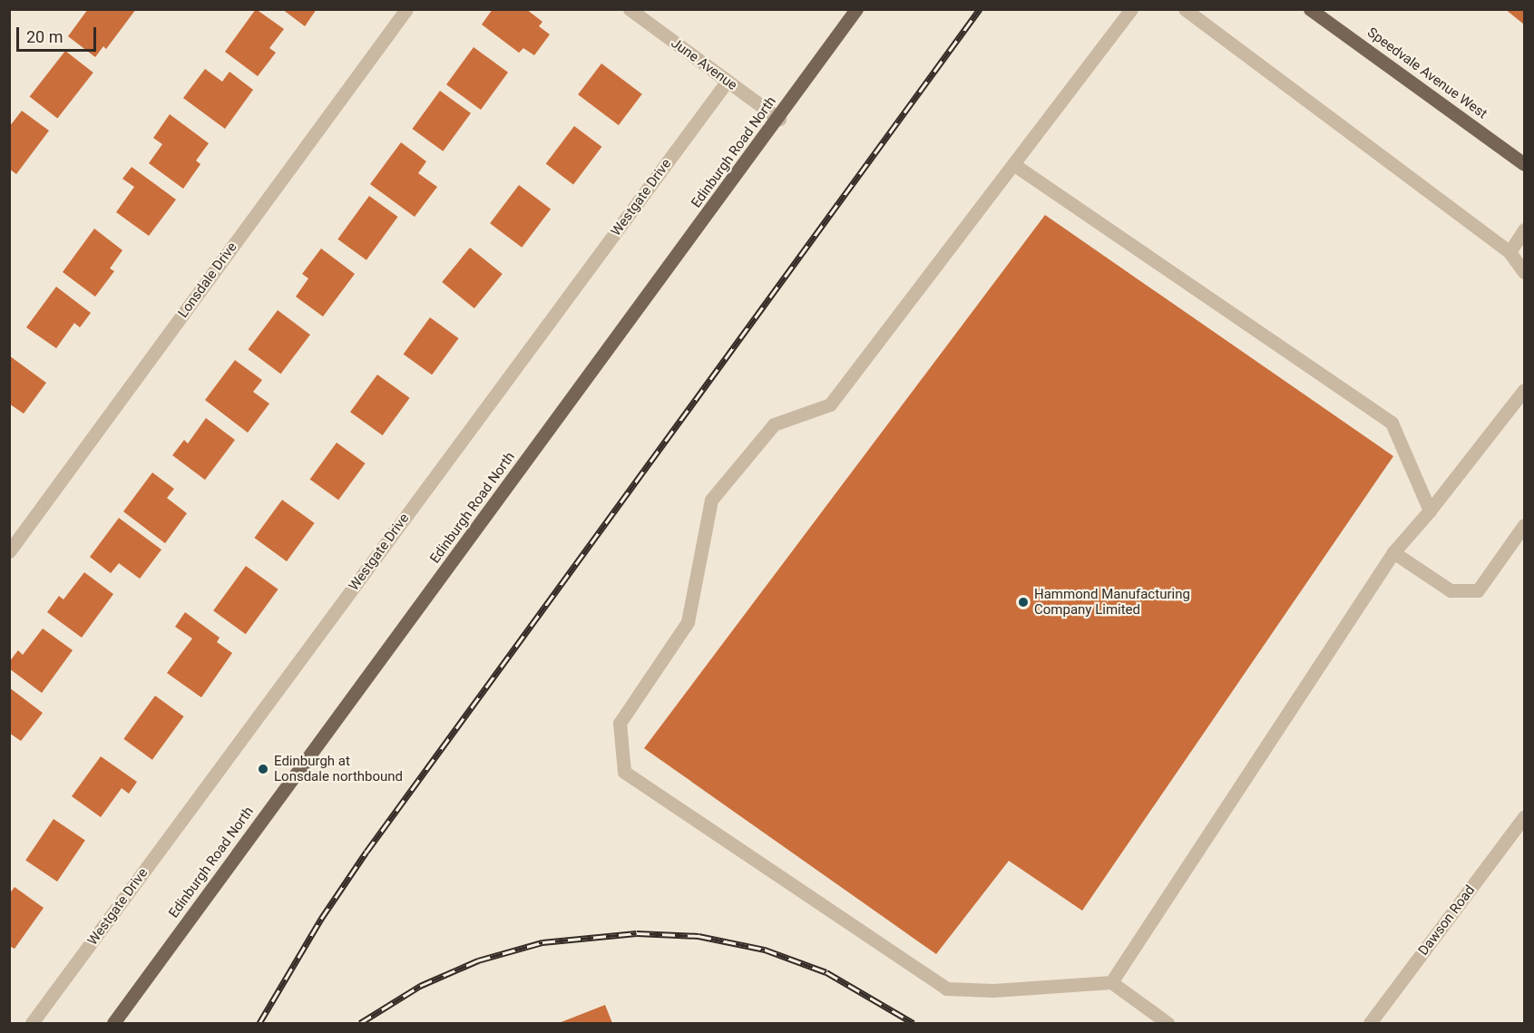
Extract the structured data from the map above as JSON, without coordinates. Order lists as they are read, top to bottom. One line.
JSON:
{"streets":{"main road":["Speedvale Avenue West","Edinburgh Road North"],"street":["June Avenue","Westgate Drive","Lonsdale Drive","Dawson Road"]},"crossings":[["June Avenue","Edinburgh Road North"],["June Avenue","Westgate Drive"]],"places":["Hammond Manufacturing Company Limited","Edinburgh at Lonsdale northbound"],"scale_bar":"20 m"}
